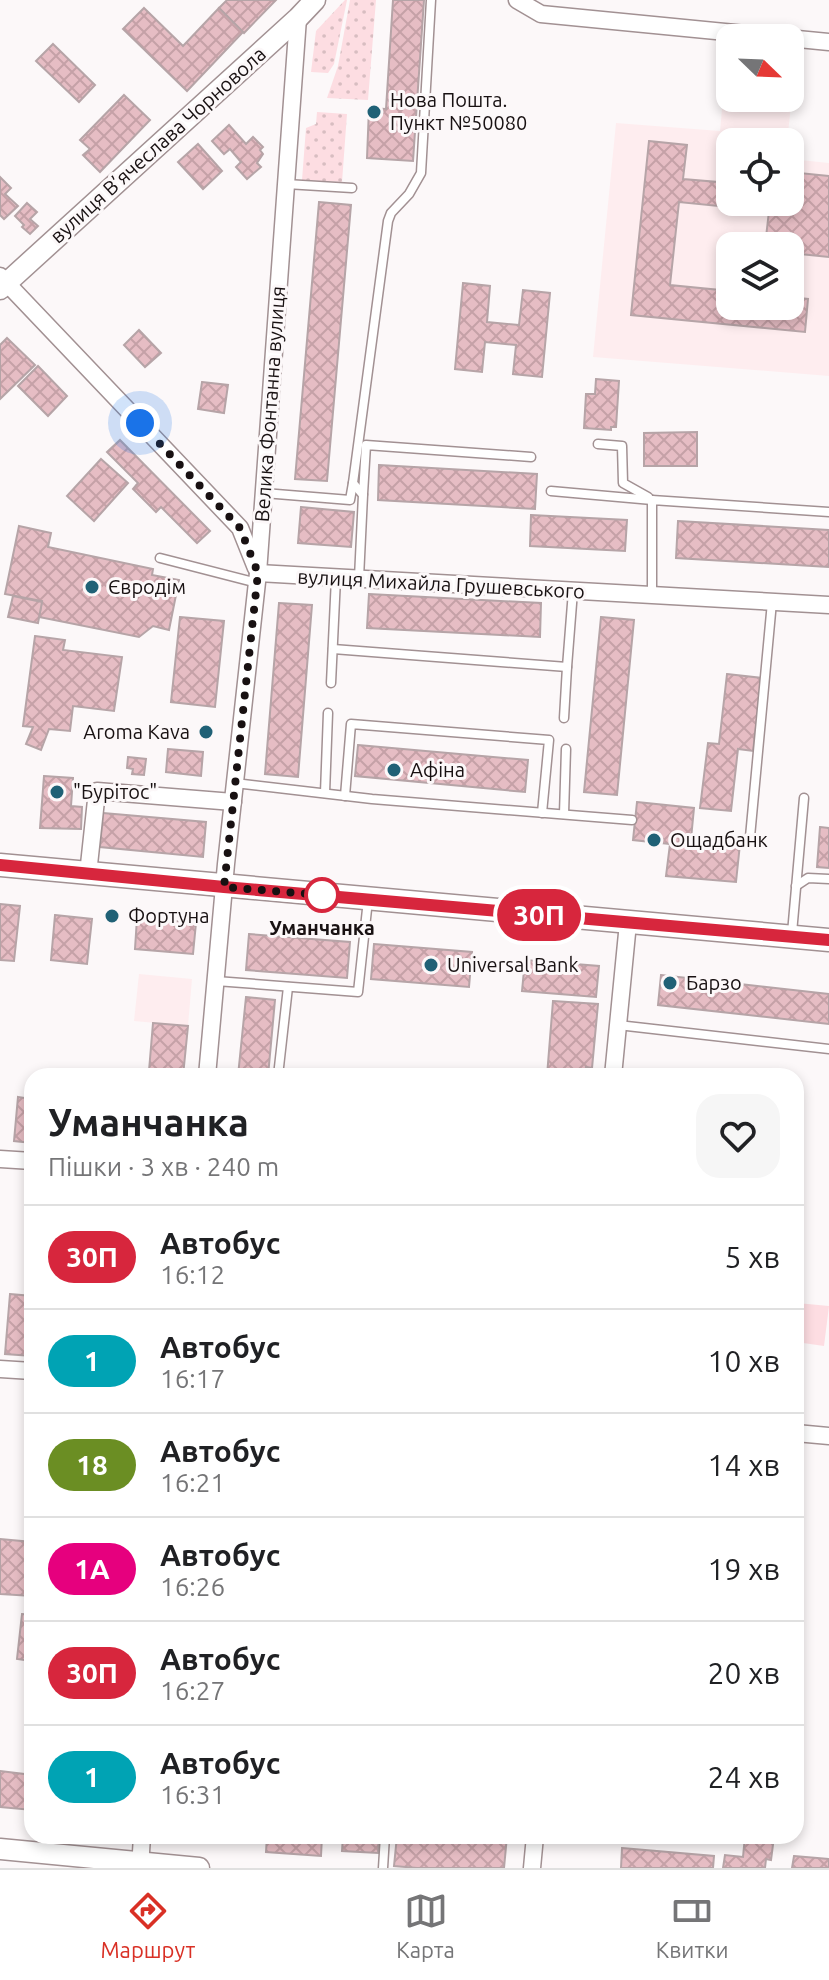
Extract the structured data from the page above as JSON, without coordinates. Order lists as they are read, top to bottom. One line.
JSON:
{"streets":{"street":["вулиця В’ячеслава Чорновола","Велика Фонтанна вулиця","вулиця Михайла Грушевського"]},"crossings":[["вулиця В’ячеслава Чорновола","Велика Фонтанна вулиця"],["Велика Фонтанна вулиця","вулиця Михайла Грушевського"]],"places":["Нова Пошта. Пункт №50080","Євродім","Aroma Kava","Афіна","\"Бурітос\"","Ощадбанк","Уманчанка","Фортуна","Universal Bank","Барзо"],"lines":["bus line 30П"],"north":"bottom right","page":{"on_map":"30П","heading":["Уманчанка","Пішки · 3 хв · 240 m"],"list":[{"mark":"30П","name":"Автобус","note":"16:12","value":"5 хв"},{"mark":"1","name":"Автобус","note":"16:17","value":"10 хв"},{"mark":"18","name":"Автобус","note":"16:21","value":"14 хв"},{"mark":"1А","name":"Автобус","note":"16:26","value":"19 хв"},{"mark":"30П","name":"Автобус","note":"16:27","value":"20 хв"},{"mark":"1","name":"Автобус","note":"16:31","value":"24 хв"}],"tabs":["Маршрут","Карта","Квитки"]}}
